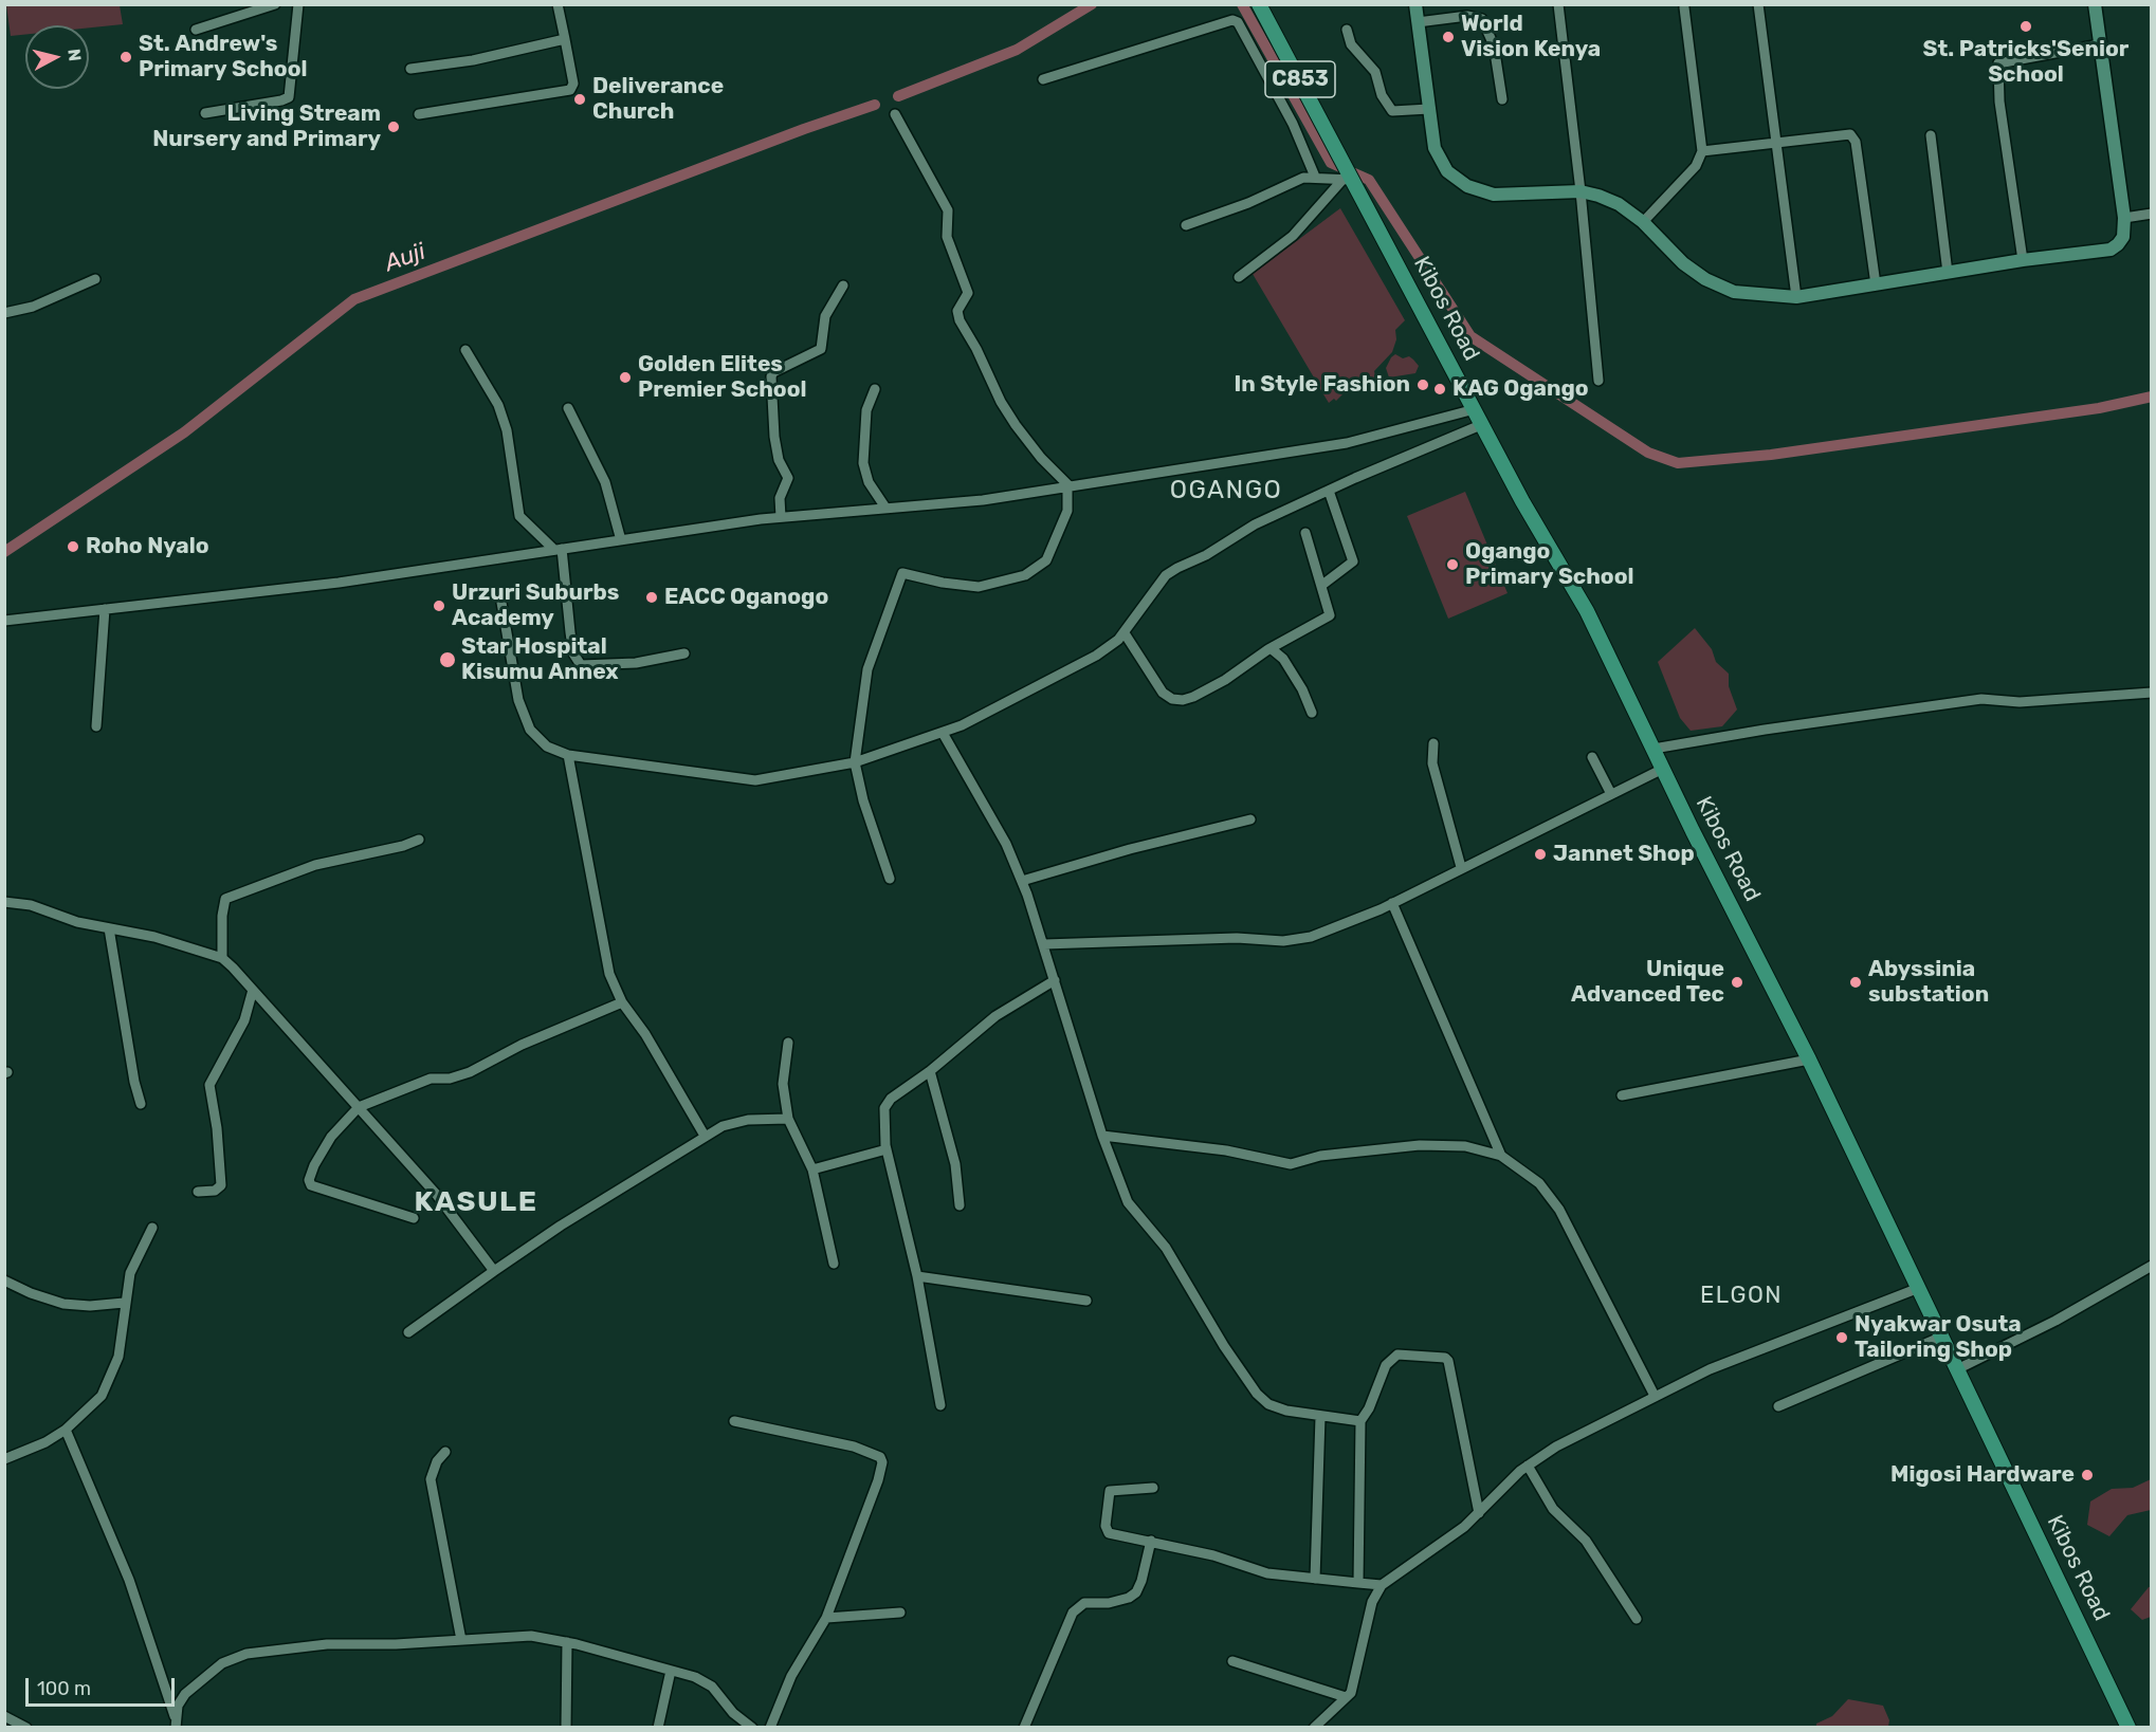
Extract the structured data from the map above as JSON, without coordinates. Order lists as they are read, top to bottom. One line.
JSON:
{"streets":{"main road":["C853","Kibos Road"]},"districts":["OGANGO","KASULE","ELGON"],"water":["Auji"],"places":["St. Patricks'Senior School","World Vision Kenya","St. Andrew's Primary School","Deliverance Church","Living Stream Nursery and Primary","Golden Elites Premier School","In Style Fashion","KAG Ogango","Roho Nyalo","Ogango Primary School","EACC Oganogo","Urzuri Suburbs Academy","Star Hospital Kisumu Annex","Jannet Shop","Unique Advanced Tec","Abyssinia substation","Nyakwar Osuta Tailoring Shop","Migosi Hardware"],"scale_bar":"100 m","north":"right"}
